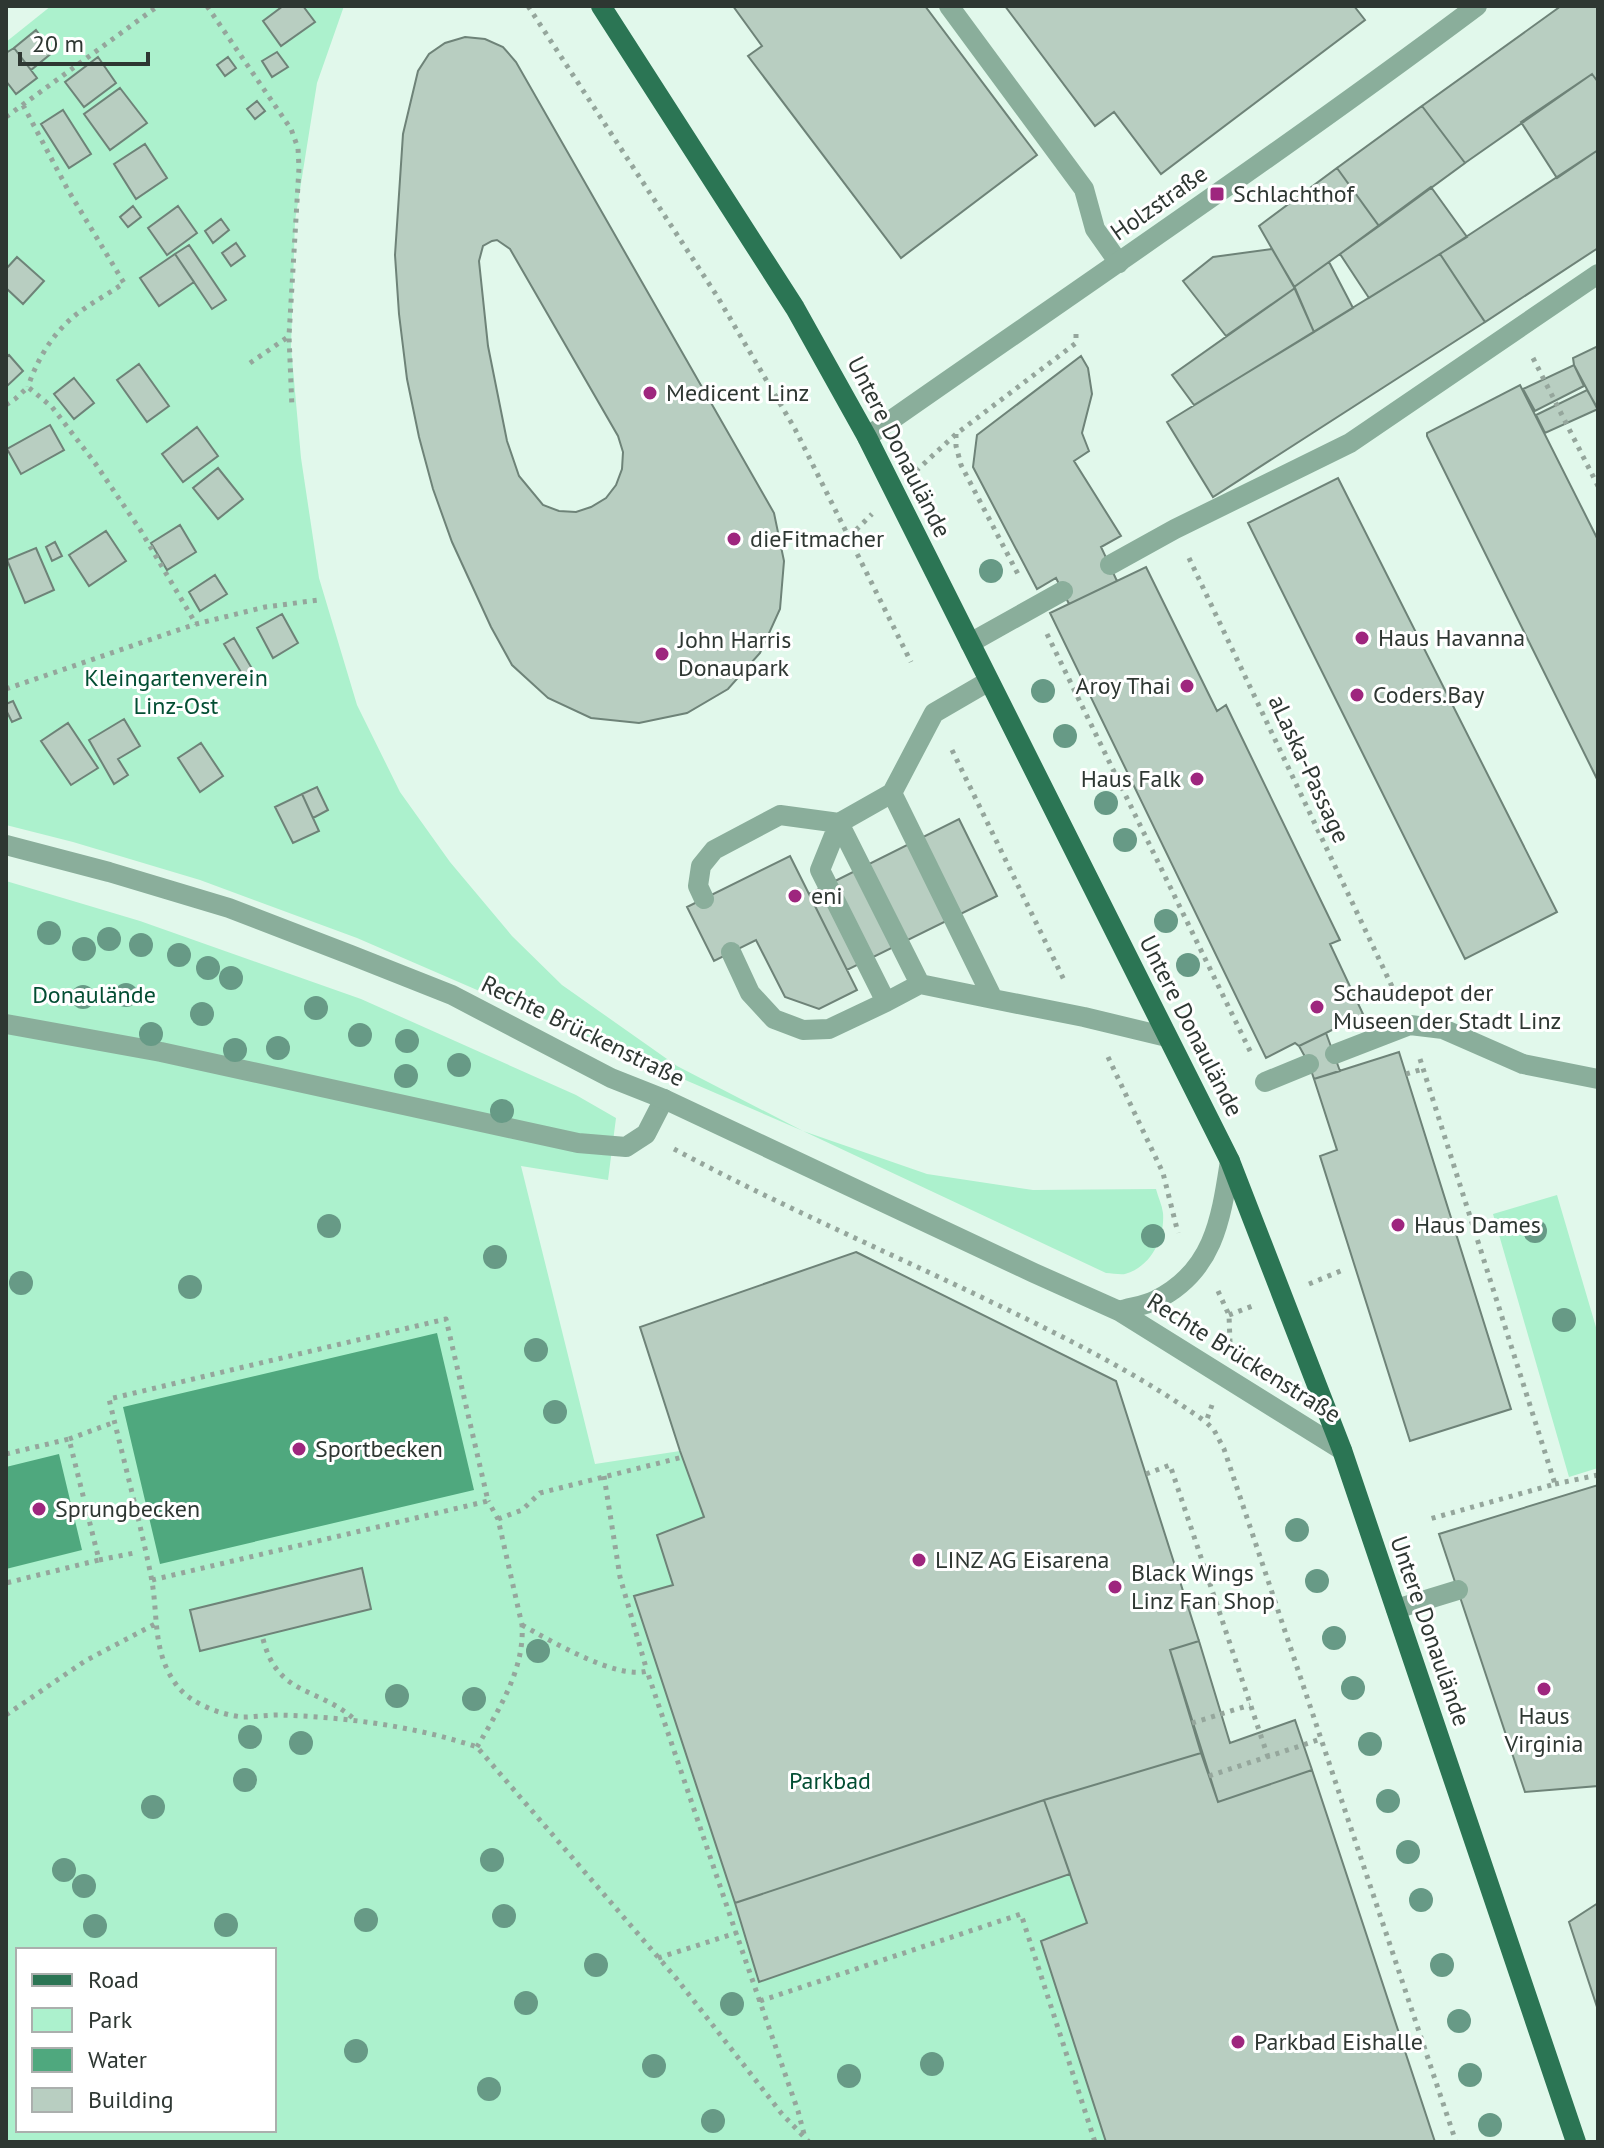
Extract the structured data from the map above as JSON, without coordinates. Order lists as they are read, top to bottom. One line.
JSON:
{"streets":{"main road":["Untere Donaulände"],"street":["Holzstraße","Rechte Brückenstraße"],"path":["aLaska-Passage"]},"crossings":[["Holzstraße","Untere Donaulände"],["Untere Donaulände","Rechte Brückenstraße"]],"parks":["Kleingartenverein Linz-Ost","Donaulände","Parkbad"],"places":{"transit":["Schlachthof"],"other":["Medicent Linz","dieFitmacher","Haus Havanna","John Harris Donaupark","Aroy Thai","Coders.Bay","Haus Falk","eni","Schaudepot der Museen der Stadt Linz","Haus Dames","Sportbecken","Sprungbecken","LINZ AG Eisarena","Black Wings Linz Fan Shop","Haus Virginia","Parkbad Eishalle"]},"legend":["Road","Park","Water","Building"],"scale_bar":"20 m"}
